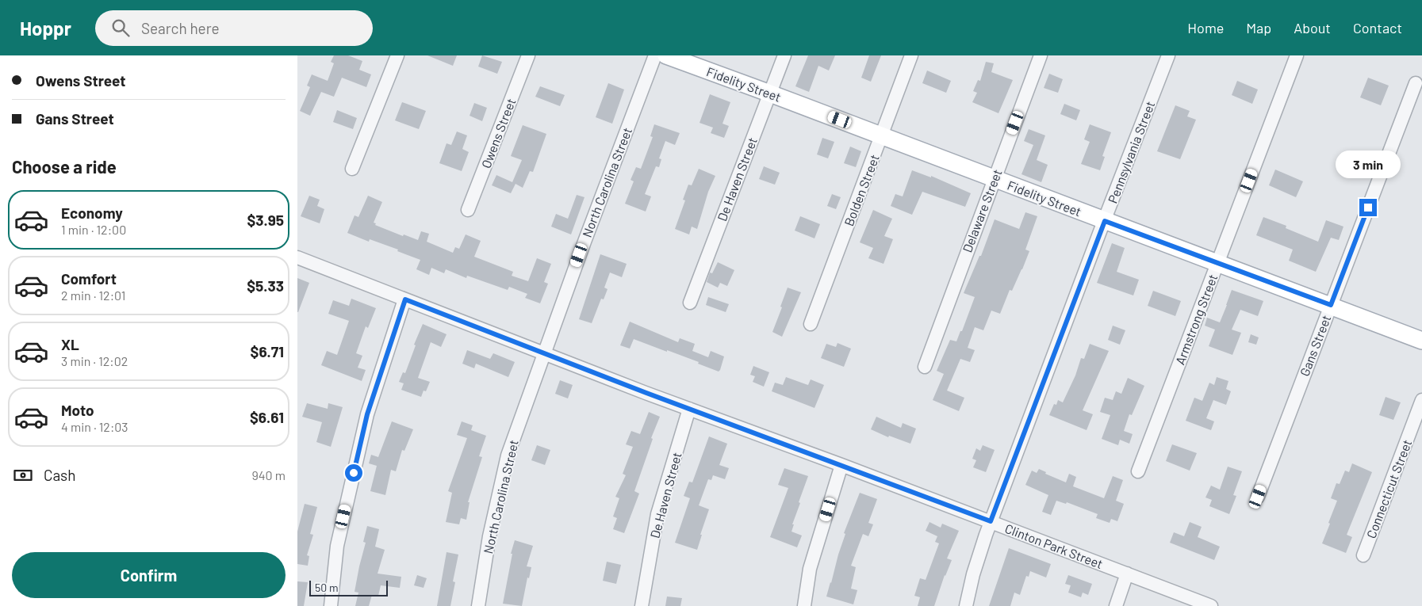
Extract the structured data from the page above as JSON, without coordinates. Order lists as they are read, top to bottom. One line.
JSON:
{"streets":{"main road":["Fidelity Street"],"street":["Owens Street","Pennsylvania Street","De Haven Street","North Carolina Street","Bolden Street","Delaware Street","Armstrong Street","Gans Street","Connecticut Street","Clinton Park Street"]},"crossings":[["Fidelity Street","Pennsylvania Street"],["Fidelity Street","De Haven Street"],["Fidelity Street","Bolden Street"],["Fidelity Street","Delaware Street"],["Fidelity Street","Armstrong Street"],["Fidelity Street","Gans Street"],["Pennsylvania Street","Clinton Park Street"],["De Haven Street","Clinton Park Street"],["North Carolina Street","Clinton Park Street"]],"scale_bar":"50 m","page":{"header":"Hoppr","search":"Search here","nav":["Home","Map","About","Contact"],"banner":["Owens Street","Gans Street"],"heading":"Choose a ride","bubble":"3 min","list":[{"name":"Economy","note":"1 min · 12:00","value":"$3.95"},{"name":"Comfort","note":"2 min · 12:01","value":"$5.33"},{"name":"XL","note":"3 min · 12:02","value":"$6.71"},{"name":"Moto","note":"4 min · 12:03","value":"$6.61"}],"pay":["Cash","940 m"],"buttons":"Confirm","scale":"50 m"}}
